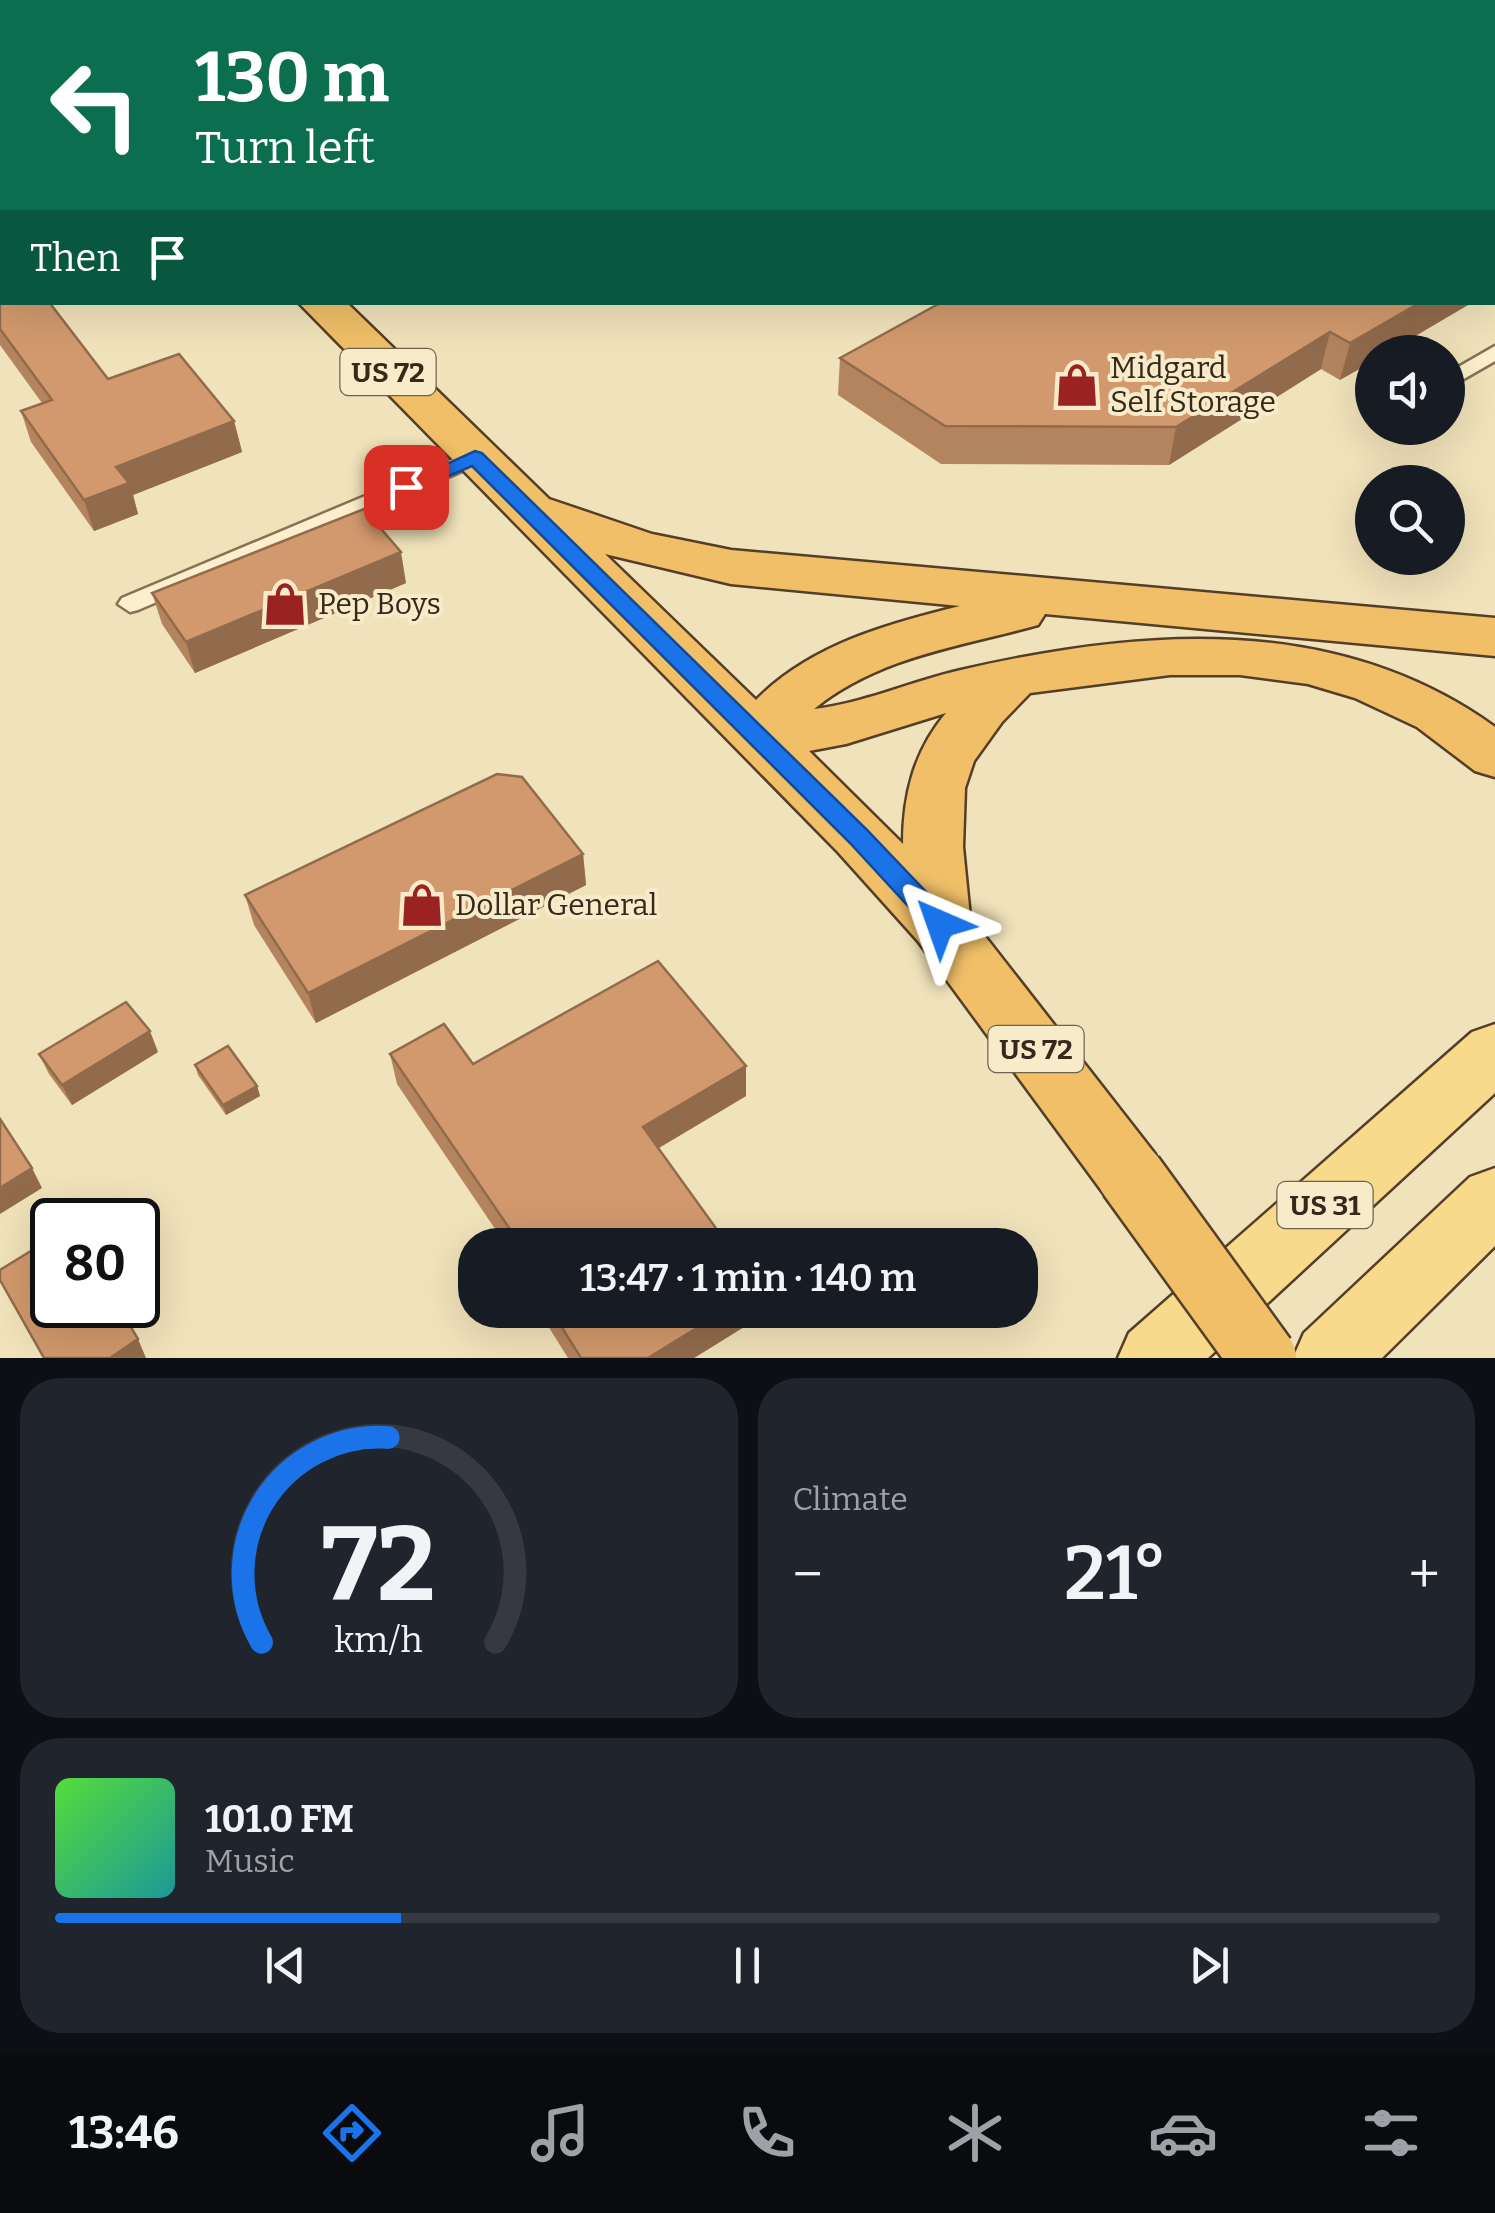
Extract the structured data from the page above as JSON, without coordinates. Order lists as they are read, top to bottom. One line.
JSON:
{"streets":{"highway":["US 72"],"main road":["US 31"]},"places":{"shop":["Midgard Self Storage","Pep Boys","Dollar General"]},"page":{"turn":["130 m","Turn left"],"then":"Then","limit":"80","trip":"13:47 · 1 min · 140 m","tile":"Climate","heat":["−","21°","+"],"song":["101.0 FM","Music"],"tabs":"13:46","gauge":["72","km/h"]}}
